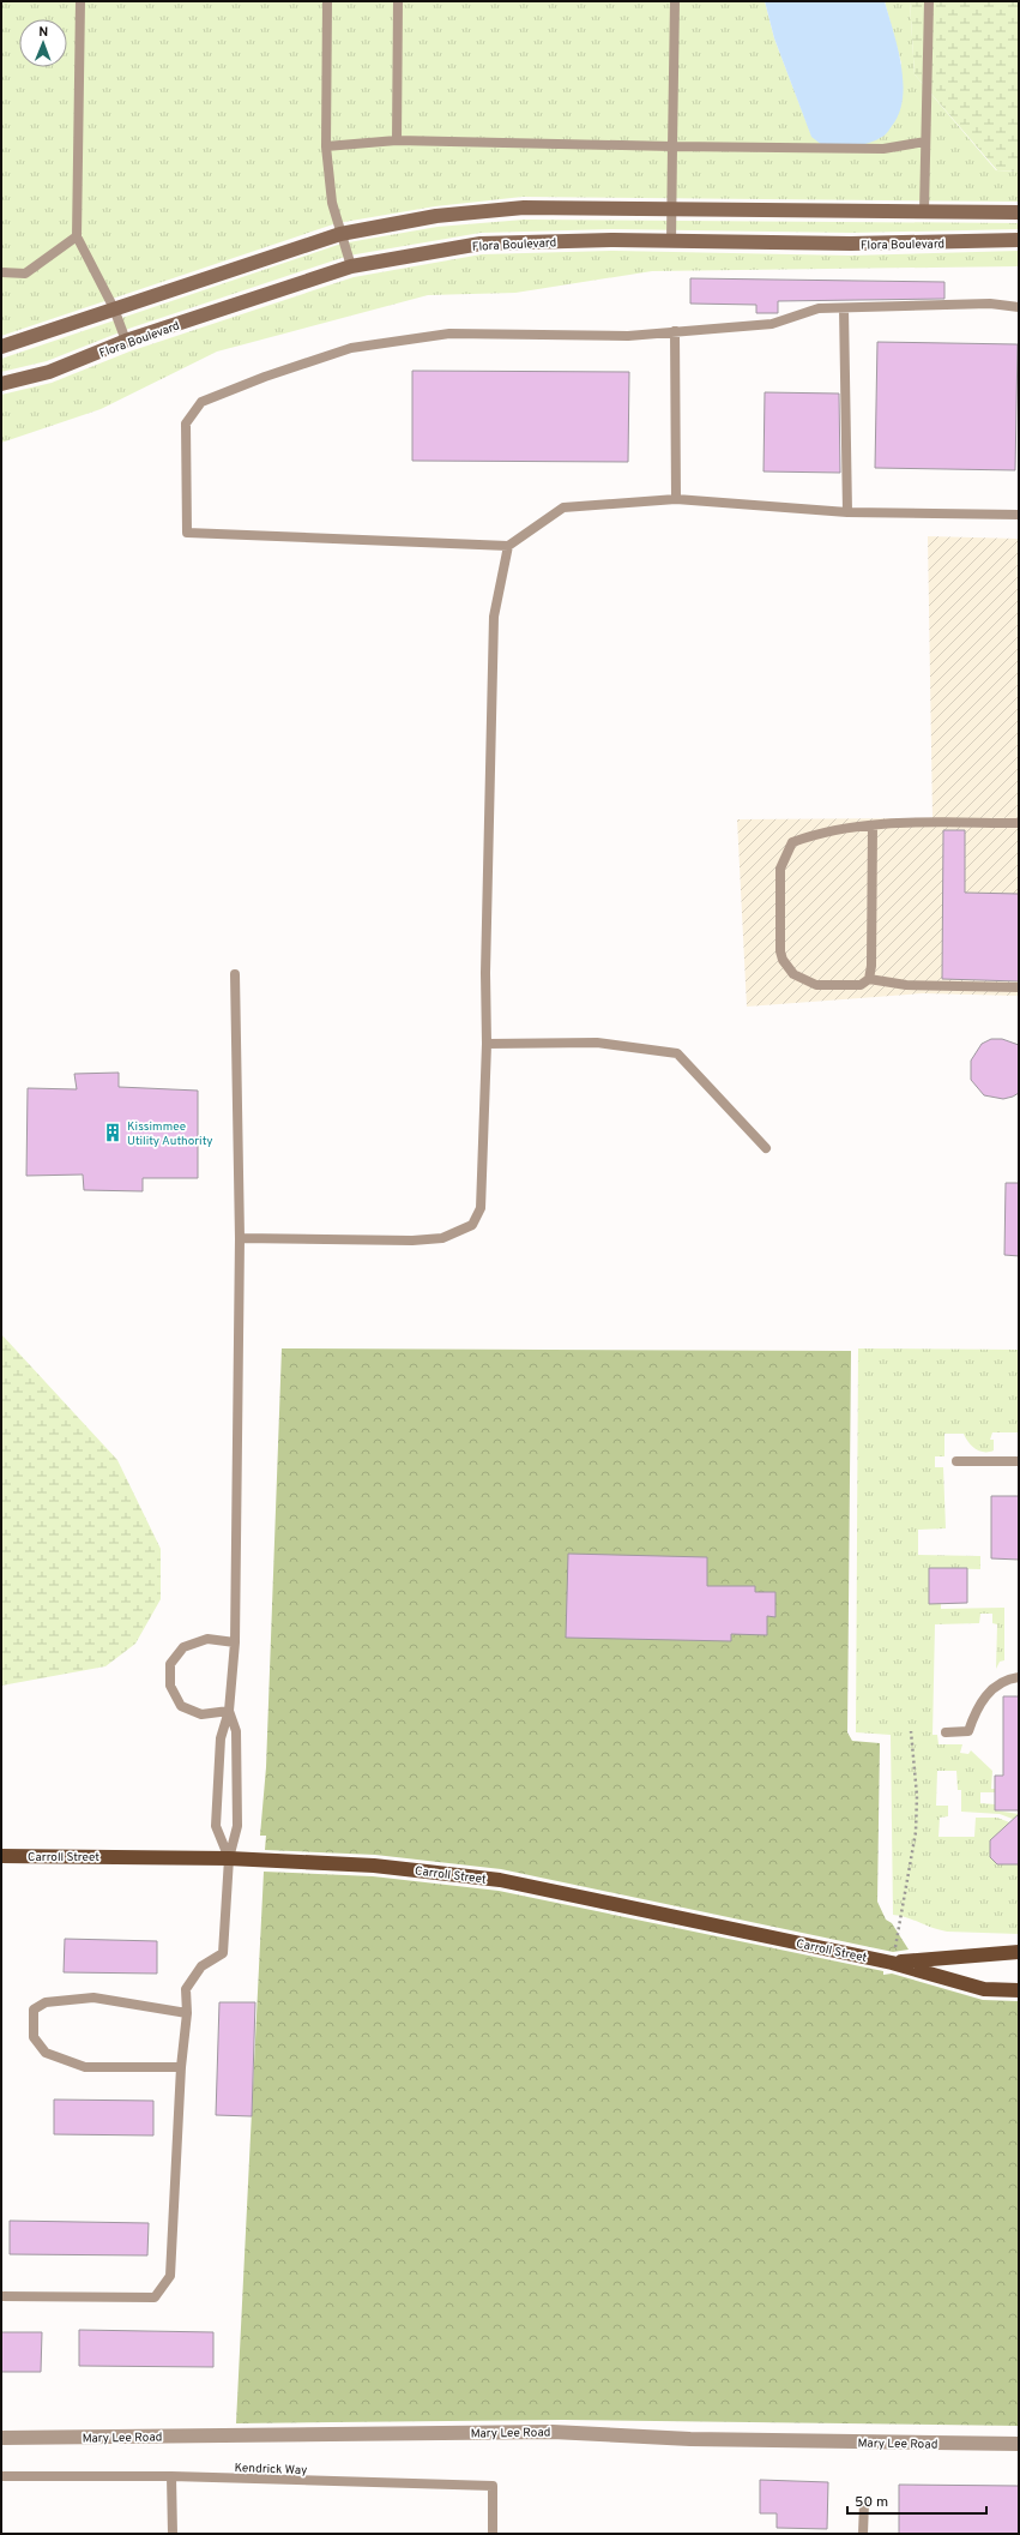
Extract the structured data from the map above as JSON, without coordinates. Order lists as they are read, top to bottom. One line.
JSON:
{"streets":{"main road":["Carroll Street"],"street":["Flora Boulevard","Mary Lee Road"],"lane":["Kendrick Way"]},"places":{"building":["Kissimmee Utility Authority"]},"scale_bar":"50 m","north":"top"}
